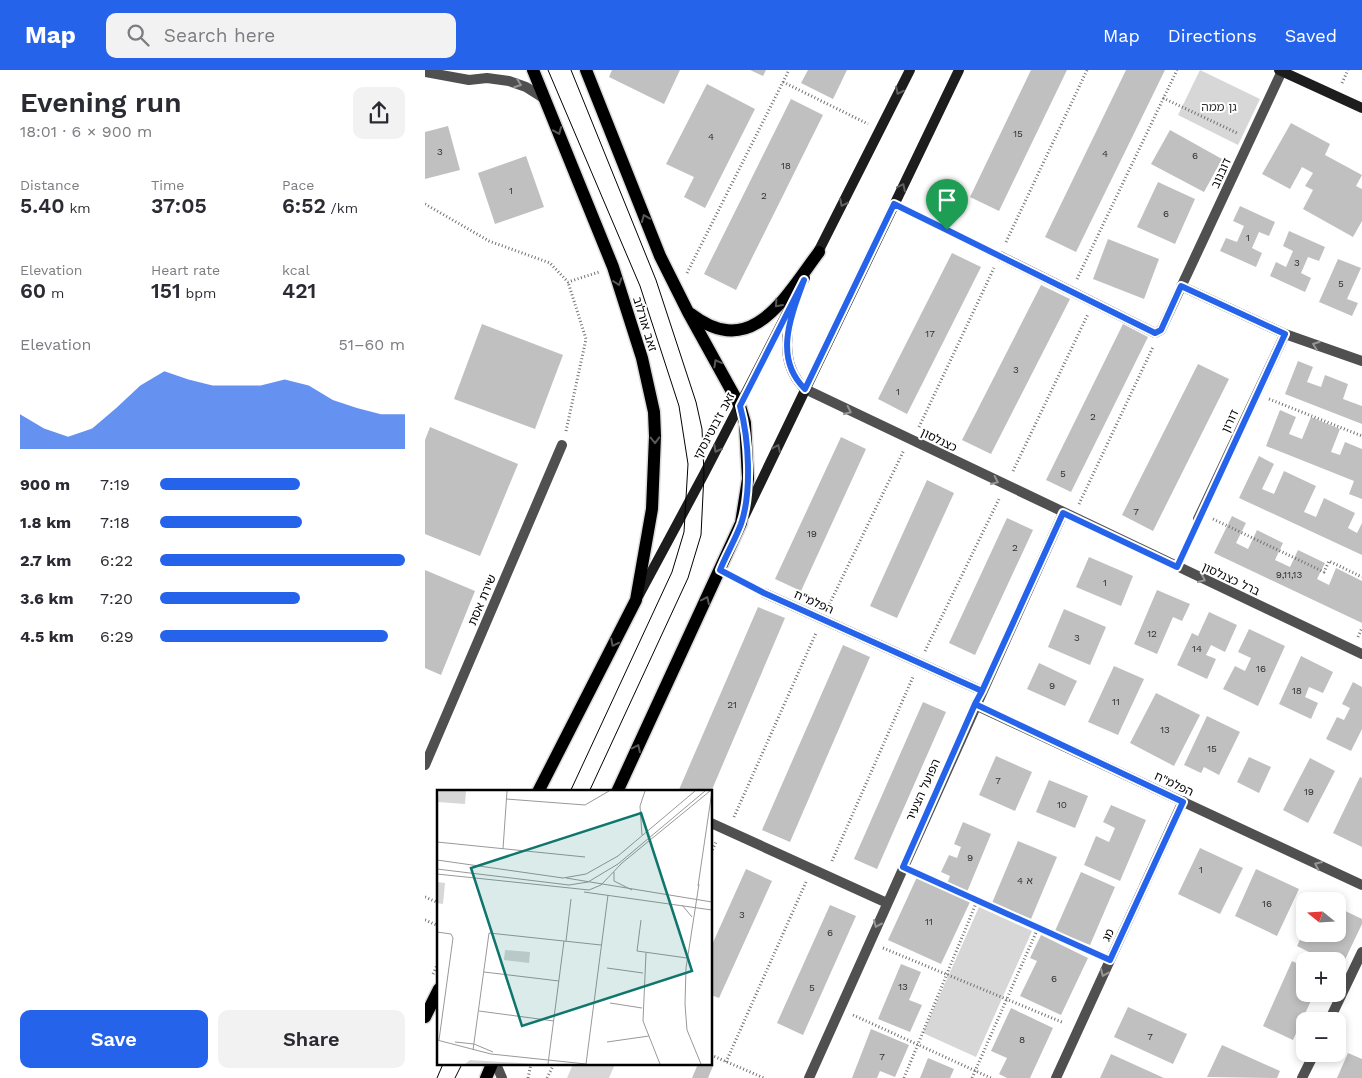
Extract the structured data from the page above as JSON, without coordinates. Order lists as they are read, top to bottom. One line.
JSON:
{"streets":{"main road":["זאב אורלוב","זאב ז'בוטינסקי"],"street":["דובנוב","דורון","כצנלסון","ברל כצנלסון","שירת אסת","הפלמ\"ח","הפועל הצעיר","מג"]},"crossings":[["זאב אורלוב","זאב ז'בוטינסקי"],["כצנלסון","ברל כצנלסון"],["כצנלסון","הפועל הצעיר"],["ברל כצנלסון","הפועל הצעיר"],["הפלמ\"ח","הפועל הצעיר"],["הפלמ\"ח","מג"]],"one_way":["כצנלסון","ברל כצנלסון"],"parks":["גן ממה"],"house_numbers":["15","4","3","4","6","18","1","2","6","1","3","5","17","3","1","2","5","7","19","2","9,11,13","1","12","3","14","16","9","18","11","21","13","15","7","19","10","9","1","4 א","16","3","11","6","6","13","5","7","8","7"],"north":"left","page":{"header":"Map","search":"Search here","nav":["Map","Directions","Saved"],"heading":["Evening run","18:01 · 6 × 900 m"],"stats":[["Distance","5.40 km"],["Time","37:05"],["Pace","6:52 /km"],["Elevation","60 m"],["Heart rate","151 bpm"],["kcal","421"]],"chart":["Elevation","51–60 m"],"list":[{"name":"900 m","note":"7:19"},{"name":"1.8 km","note":"7:18"},{"name":"2.7 km","note":"6:22"},{"name":"3.6 km","note":"7:20"},{"name":"4.5 km","note":"6:29"}],"map_buttons":["+","−"],"buttons":["Save","Share"]}}
